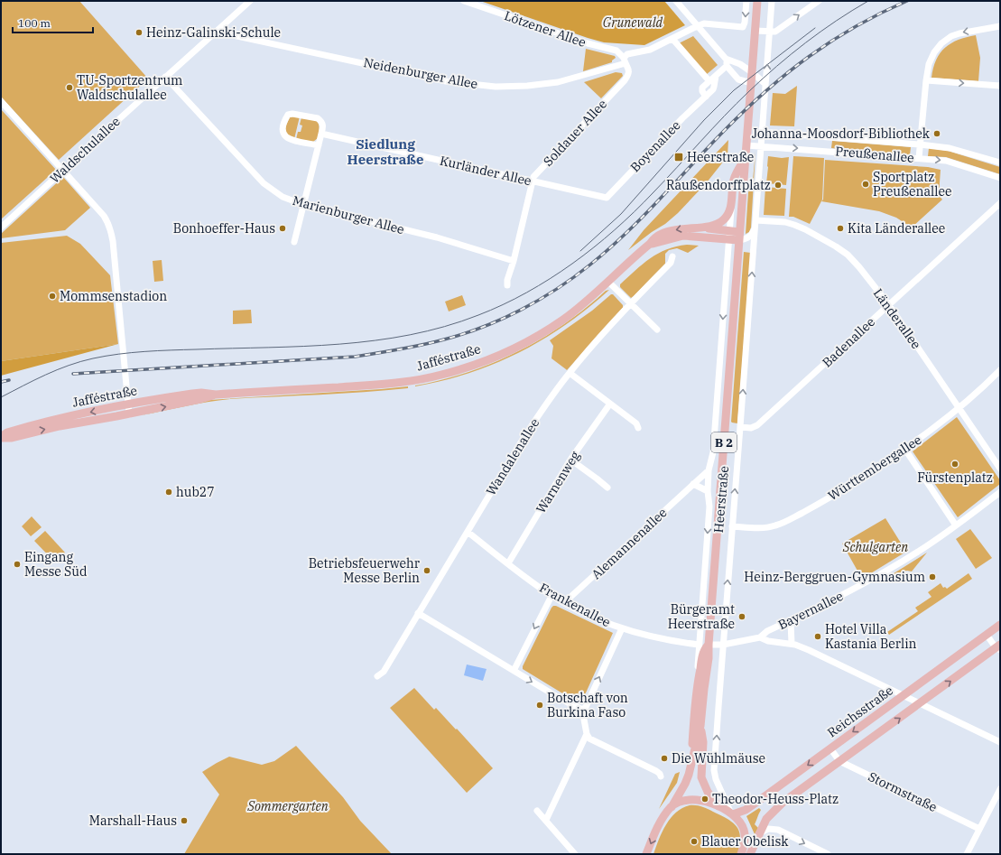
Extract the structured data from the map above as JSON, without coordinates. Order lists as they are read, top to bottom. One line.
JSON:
{"streets":{"main road":["Jafféstraße","B 2","Heerstraße","Reichsstraße"],"street":["Lötzener Allee","Neidenburger Allee","Soldauer Allee","Boyenallee","Waldschulallee","Preußenallee","Kurländer Allee","Marienburger Allee","Länderallee","Badenallee","Wandalenallee","Württembergallee","Warnenweg","Alemannenallee","Frankenallee","Bayernallee","Stormstraße"]},"crossings":[["Lötzener Allee","Neidenburger Allee"],["Lötzener Allee","Soldauer Allee"],["Neidenburger Allee","Soldauer Allee"],["Neidenburger Allee","Waldschulallee"],["Soldauer Allee","Kurländer Allee"],["Soldauer Allee","Marienburger Allee"],["Boyenallee","Kurländer Allee"],["Waldschulallee","Marienburger Allee"],["Preußenallee","Heerstraße"],["Länderallee","Badenallee"],["Länderallee","Württembergallee"],["Länderallee","Heerstraße"],["Badenallee","Heerstraße"],["Jafféstraße","Heerstraße"],["B 2","Heerstraße"],["B 2","Reichsstraße"],["Wandalenallee","Frankenallee"],["Württembergallee","Heerstraße"],["Warnenweg","Frankenallee"],["Heerstraße","Alemannenallee"],["Heerstraße","Frankenallee"],["Heerstraße","Bayernallee"],["Heerstraße","Reichsstraße"],["Alemannenallee","Frankenallee"],["Reichsstraße","Stormstraße"]],"districts":["Siedlung Heerstraße"],"parks":["Grunewald","Schulgarten","Sommergarten"],"places":{"other":["Heinz-Galinski-Schule","TU-Sportzentrum Waldschulallee","Johanna-Moosdorf-Bibliothek","Sportplatz Preußenallee","Raußendorffplatz","Bonhoeffer-Haus","Kita Länderallee","Mommsenstadion","Fürstenplatz","hub27","Eingang Messe Süd","Betriebsfeuerwehr Messe Berlin","Heinz-Berggruen-Gymnasium","Bürgeramt Heerstraße","Hotel Villa Kastania Berlin","Botschaft von Burkina Faso","Die Wühlmäuse","Theodor-Heuss-Platz","Marshall-Haus","Blauer Obelisk"],"transit":["Heerstraße"]},"scale_bar":"100 m"}
